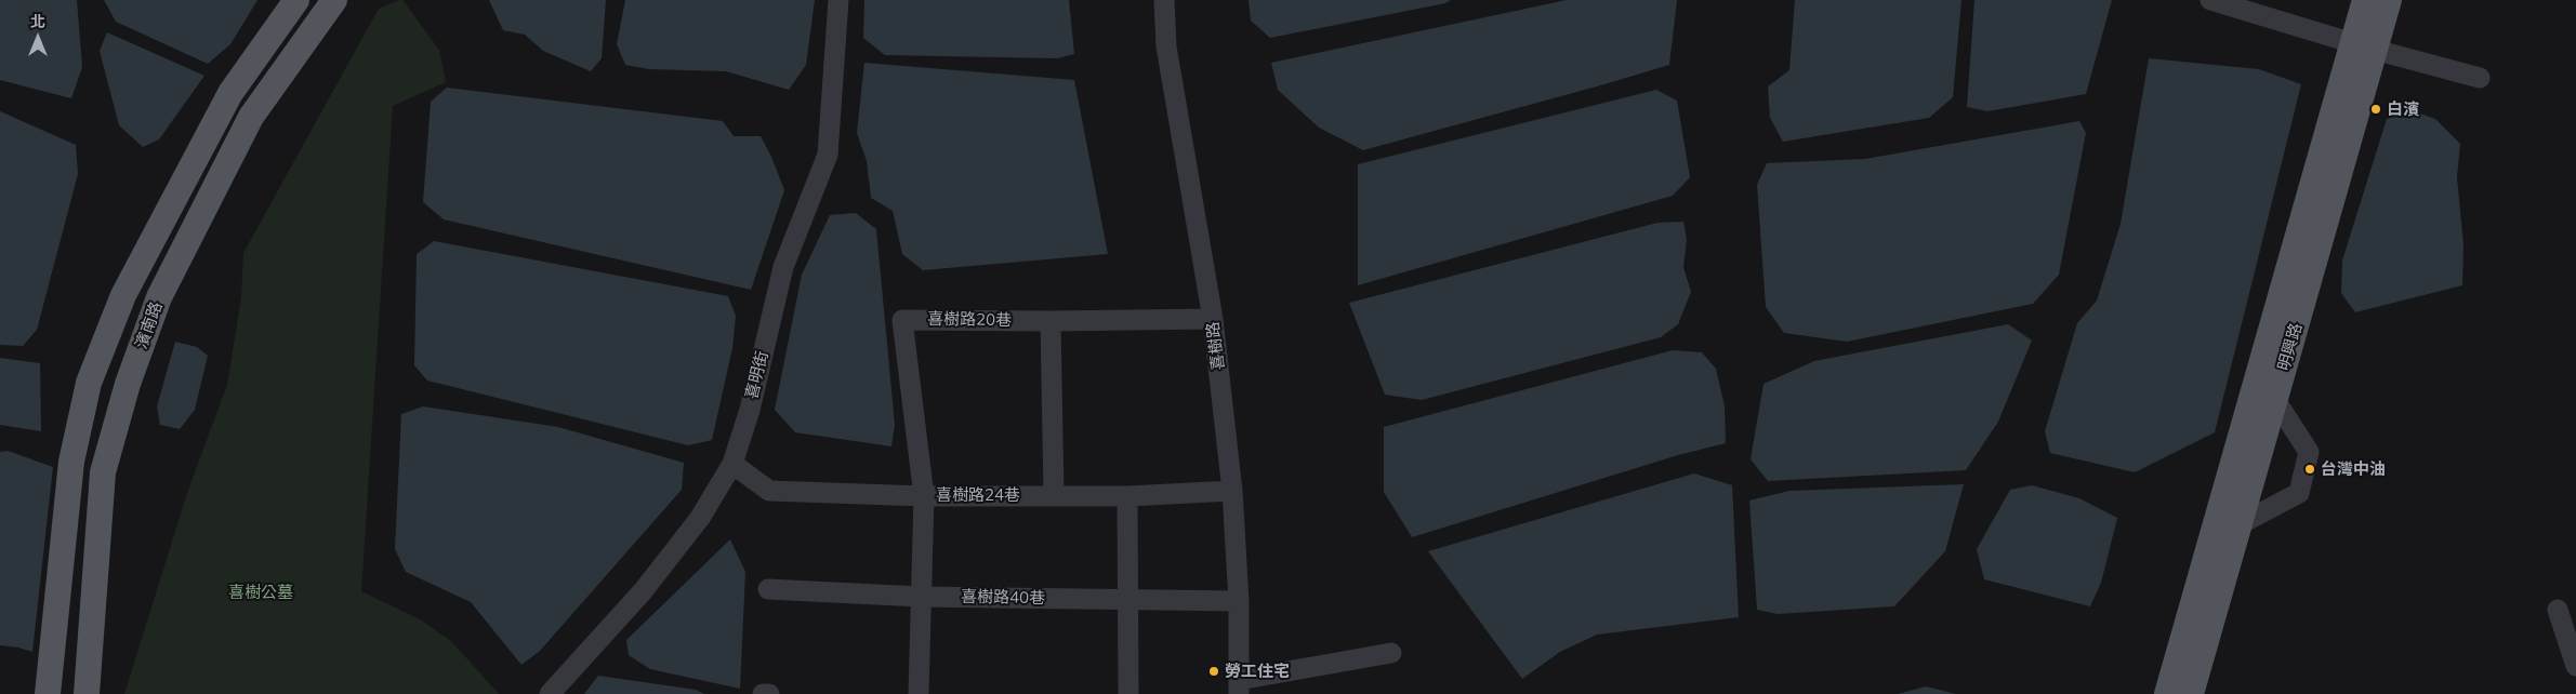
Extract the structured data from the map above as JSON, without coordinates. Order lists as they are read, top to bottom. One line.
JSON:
{"streets":{"main road":["濱南路","明興路"],"street":["喜樹路20巷","喜樹路","喜明街","喜樹路24巷","喜樹路40巷"]},"crossings":[["喜樹路20巷","喜樹路"],["喜樹路20巷","喜樹路24巷"],["喜樹路","喜樹路24巷"],["喜樹路","喜樹路40巷"],["喜明街","喜樹路24巷"]],"parks":["喜樹公墓"],"places":["白濱","台灣中油","勞工住宅"],"north":"top"}
